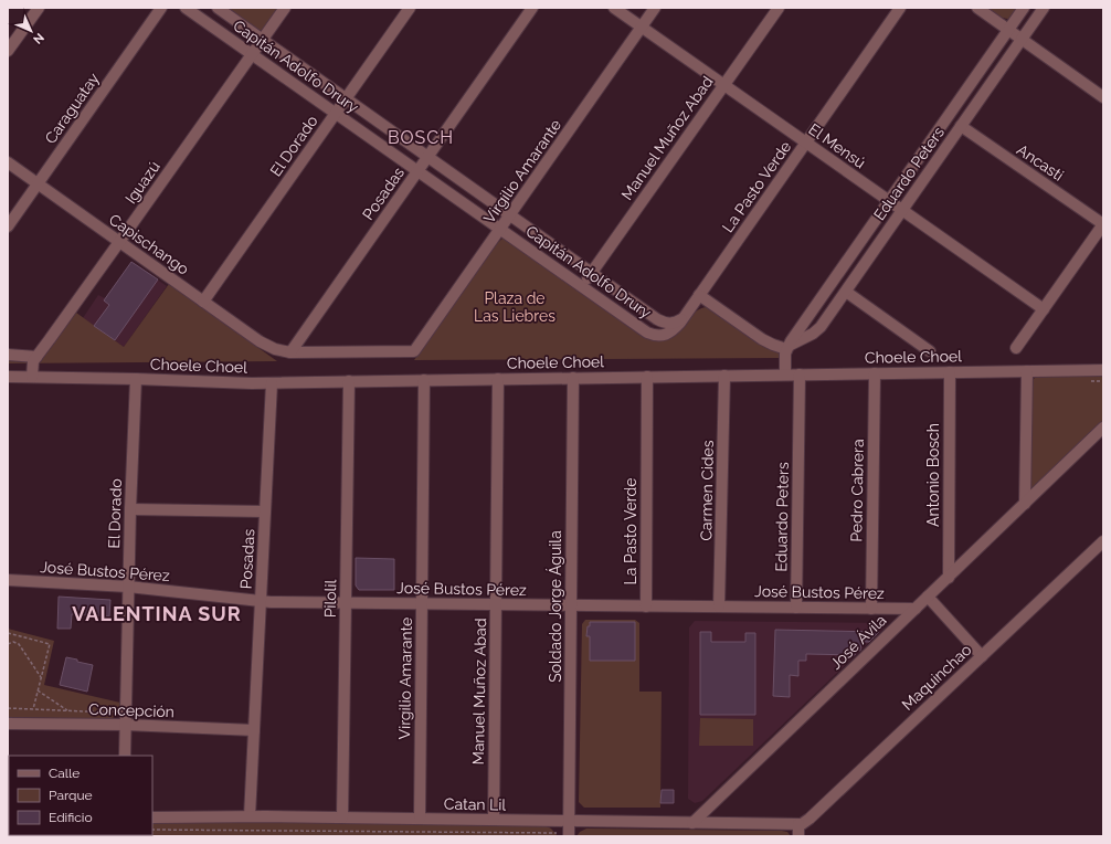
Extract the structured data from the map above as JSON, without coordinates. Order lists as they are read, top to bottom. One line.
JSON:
{"streets":{"street":["Capitán Adolfo Drury","Caraguatay","Manuel Muñoz Abad","El Dorado","El Mensú","Ancasti","Virgilio Amarante","Eduardo Peters","Iguazú","La Pasto Verde","Posadas","Capischango","Choele Choel","Antonio Bosch","Carmen Cides","Pedro Cabrera","José Bustos Pérez","Pilolil","Soldado Jorge Águila","José Ávila","Maquinchao","Concepción","Catan Lil"]},"crossings":[["Capitán Adolfo Drury","Manuel Muñoz Abad"],["Capitán Adolfo Drury","El Dorado"],["Capitán Adolfo Drury","Virgilio Amarante"],["Capitán Adolfo Drury","Iguazú"],["Capitán Adolfo Drury","La Pasto Verde"],["Capitán Adolfo Drury","Posadas"],["Caraguatay","Capischango"],["Manuel Muñoz Abad","El Mensú"],["Manuel Muñoz Abad","Choele Choel"],["Manuel Muñoz Abad","José Bustos Pérez"],["Manuel Muñoz Abad","Catan Lil"],["El Dorado","Capischango"],["El Dorado","Choele Choel"],["El Dorado","José Bustos Pérez"],["El Dorado","Concepción"],["El Mensú","Virgilio Amarante"],["El Mensú","Eduardo Peters"],["El Mensú","La Pasto Verde"],["Ancasti","Eduardo Peters"],["Virgilio Amarante","Posadas"],["Virgilio Amarante","Capischango"],["Virgilio Amarante","Choele Choel"],["Virgilio Amarante","José Bustos Pérez"],["Virgilio Amarante","Catan Lil"],["Eduardo Peters","Choele Choel"],["Eduardo Peters","José Bustos Pérez"],["Iguazú","Capischango"],["Iguazú","Choele Choel"],["La Pasto Verde","Choele Choel"],["La Pasto Verde","José Bustos Pérez"],["Posadas","Capischango"],["Posadas","Choele Choel"],["Posadas","José Bustos Pérez"],["Posadas","Concepción"],["Posadas","Catan Lil"],["Choele Choel","Antonio Bosch"],["Choele Choel","Carmen Cides"],["Choele Choel","Pedro Cabrera"],["Choele Choel","Pilolil"],["Choele Choel","Soldado Jorge Águila"],["Antonio Bosch","José Ávila"],["Carmen Cides","José Bustos Pérez"],["Pedro Cabrera","José Bustos Pérez"],["José Bustos Pérez","Pilolil"],["José Bustos Pérez","Soldado Jorge Águila"],["José Bustos Pérez","José Ávila"],["Pilolil","Catan Lil"],["Soldado Jorge Águila","Catan Lil"],["José Ávila","Catan Lil"],["Maquinchao","Catan Lil"]],"districts":["BOSCH","VALENTINA SUR"],"parks":["Plaza de Las Liebres"],"legend":["Calle","Parque","Edificio"],"north":"bottom right"}
